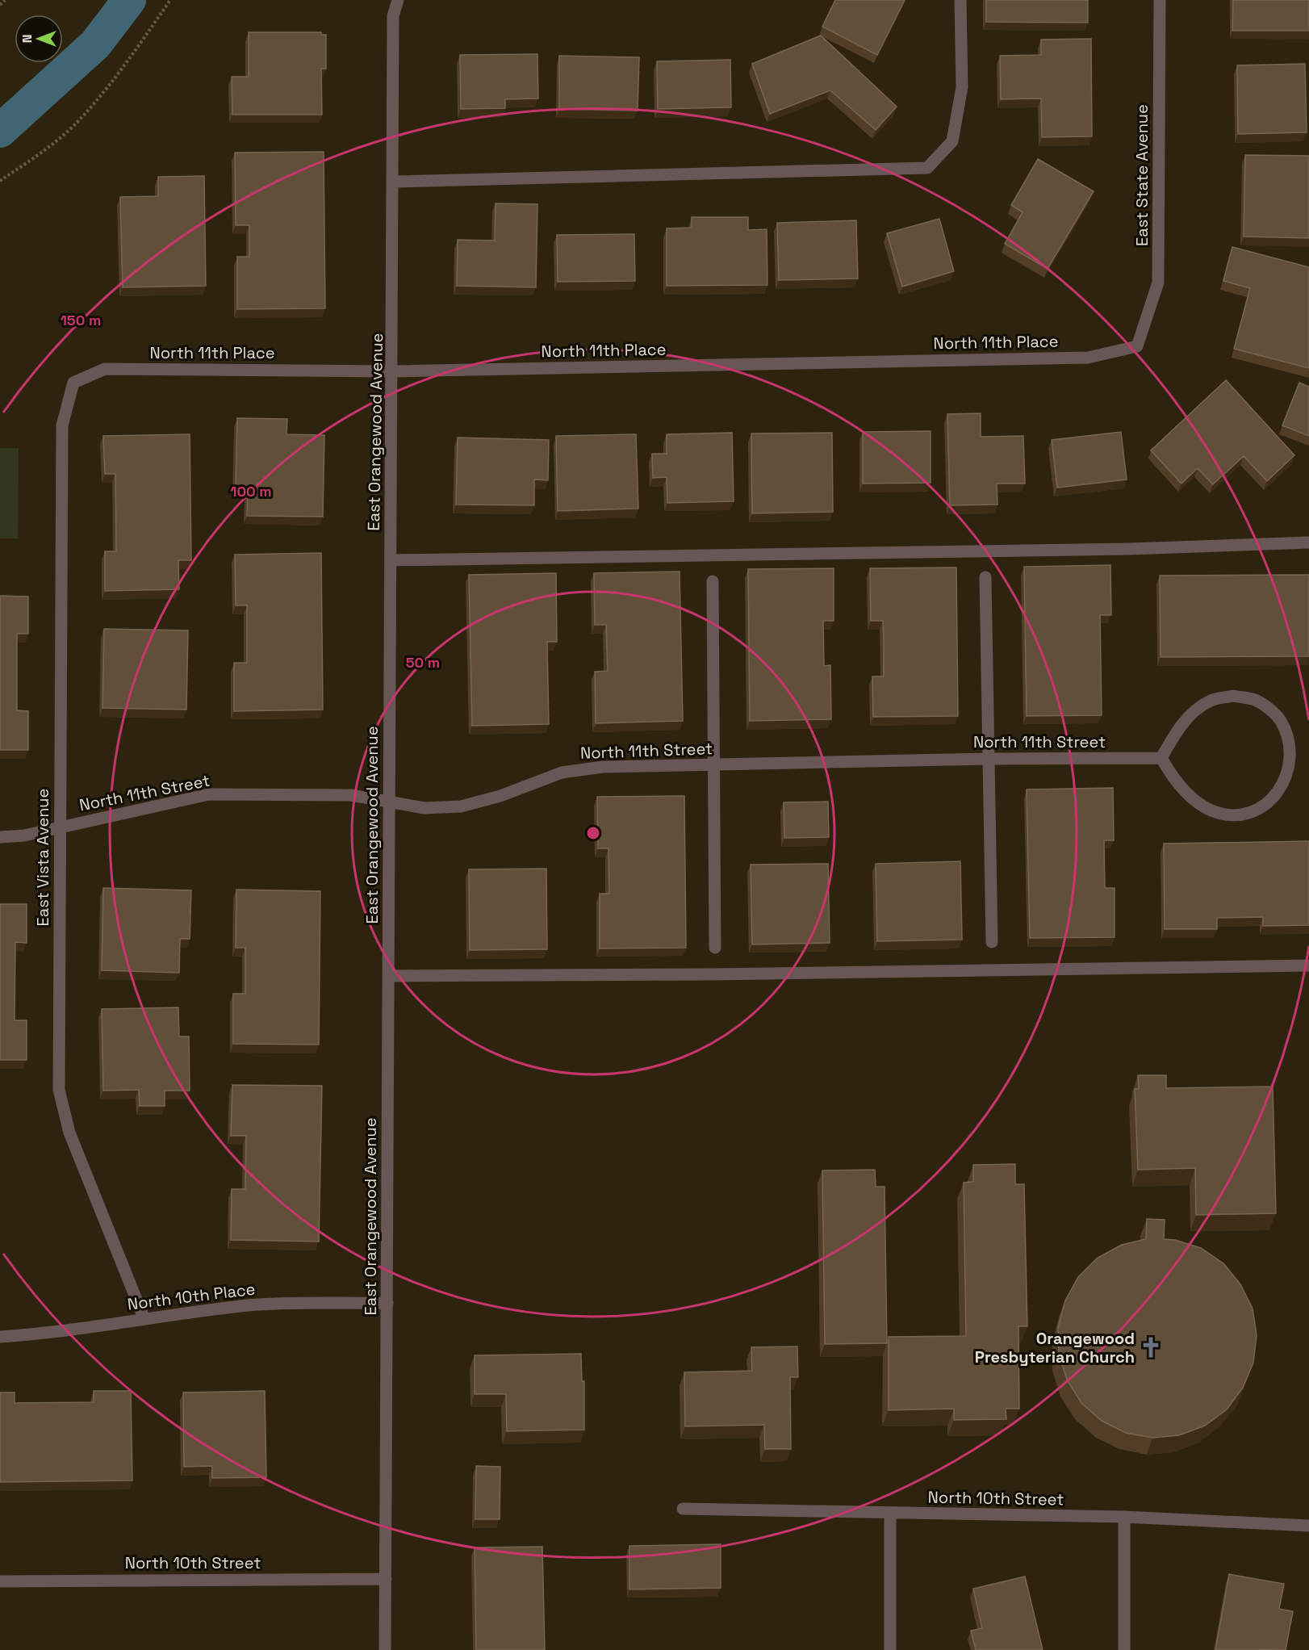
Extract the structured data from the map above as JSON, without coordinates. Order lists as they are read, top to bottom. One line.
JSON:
{"streets":{"street":["East State Avenue","North 11th Place","East Orangewood Avenue","North 11th Street","East Vista Avenue","North 10th Place","North 10th Street"]},"crossings":[["East State Avenue","North 11th Place"],["North 11th Place","East Orangewood Avenue"],["North 11th Place","East Vista Avenue"],["East Orangewood Avenue","North 11th Street"],["East Orangewood Avenue","North 10th Place"],["East Orangewood Avenue","North 10th Street"],["North 11th Street","East Vista Avenue"],["East Vista Avenue","North 10th Place"]],"places":{"church":["Orangewood Presbyterian Church"]},"north":"left","rings":["150 m","100 m","50 m"]}
